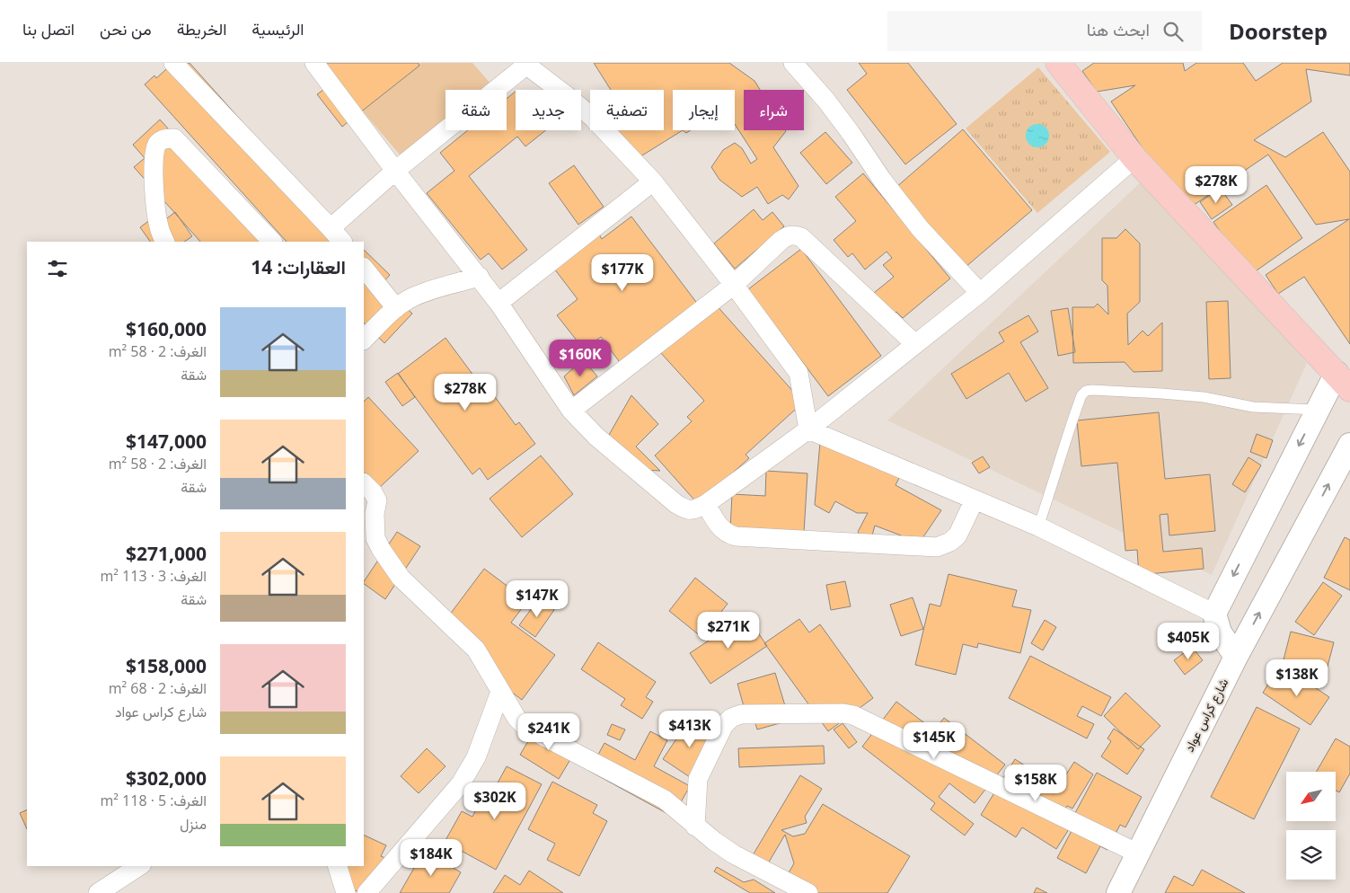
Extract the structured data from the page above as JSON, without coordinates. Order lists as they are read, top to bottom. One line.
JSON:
{"streets":{"street":["شارع كراس عواد"]},"north":"bottom left","page":{"header":"Doorstep","search":"ابحث هنا","nav":["الرئيسية","الخريطة","من نحن","اتصل بنا"],"chip":["شراء","إيجار","تصفية","جديد","شقة"],"price":["$278K","$177K","$160K","$278K","$147K","$271K","$405K","$138K","$413K","$241K","$145K","$158K","$302K","$184K"],"heading":"العقارات: 14","list":[{"name":"$160,000","note":"الغرف: 2 · 58 m² · شقة"},{"name":"$147,000","note":"الغرف: 2 · 58 m² · شقة"},{"name":"$271,000","note":"الغرف: 3 · 113 m² · شقة"},{"name":"$158,000","note":"الغرف: 2 · 68 m² · شارع كراس عواد"},{"name":"$302,000","note":"الغرف: 5 · 118 m² · منزل"}]}}
